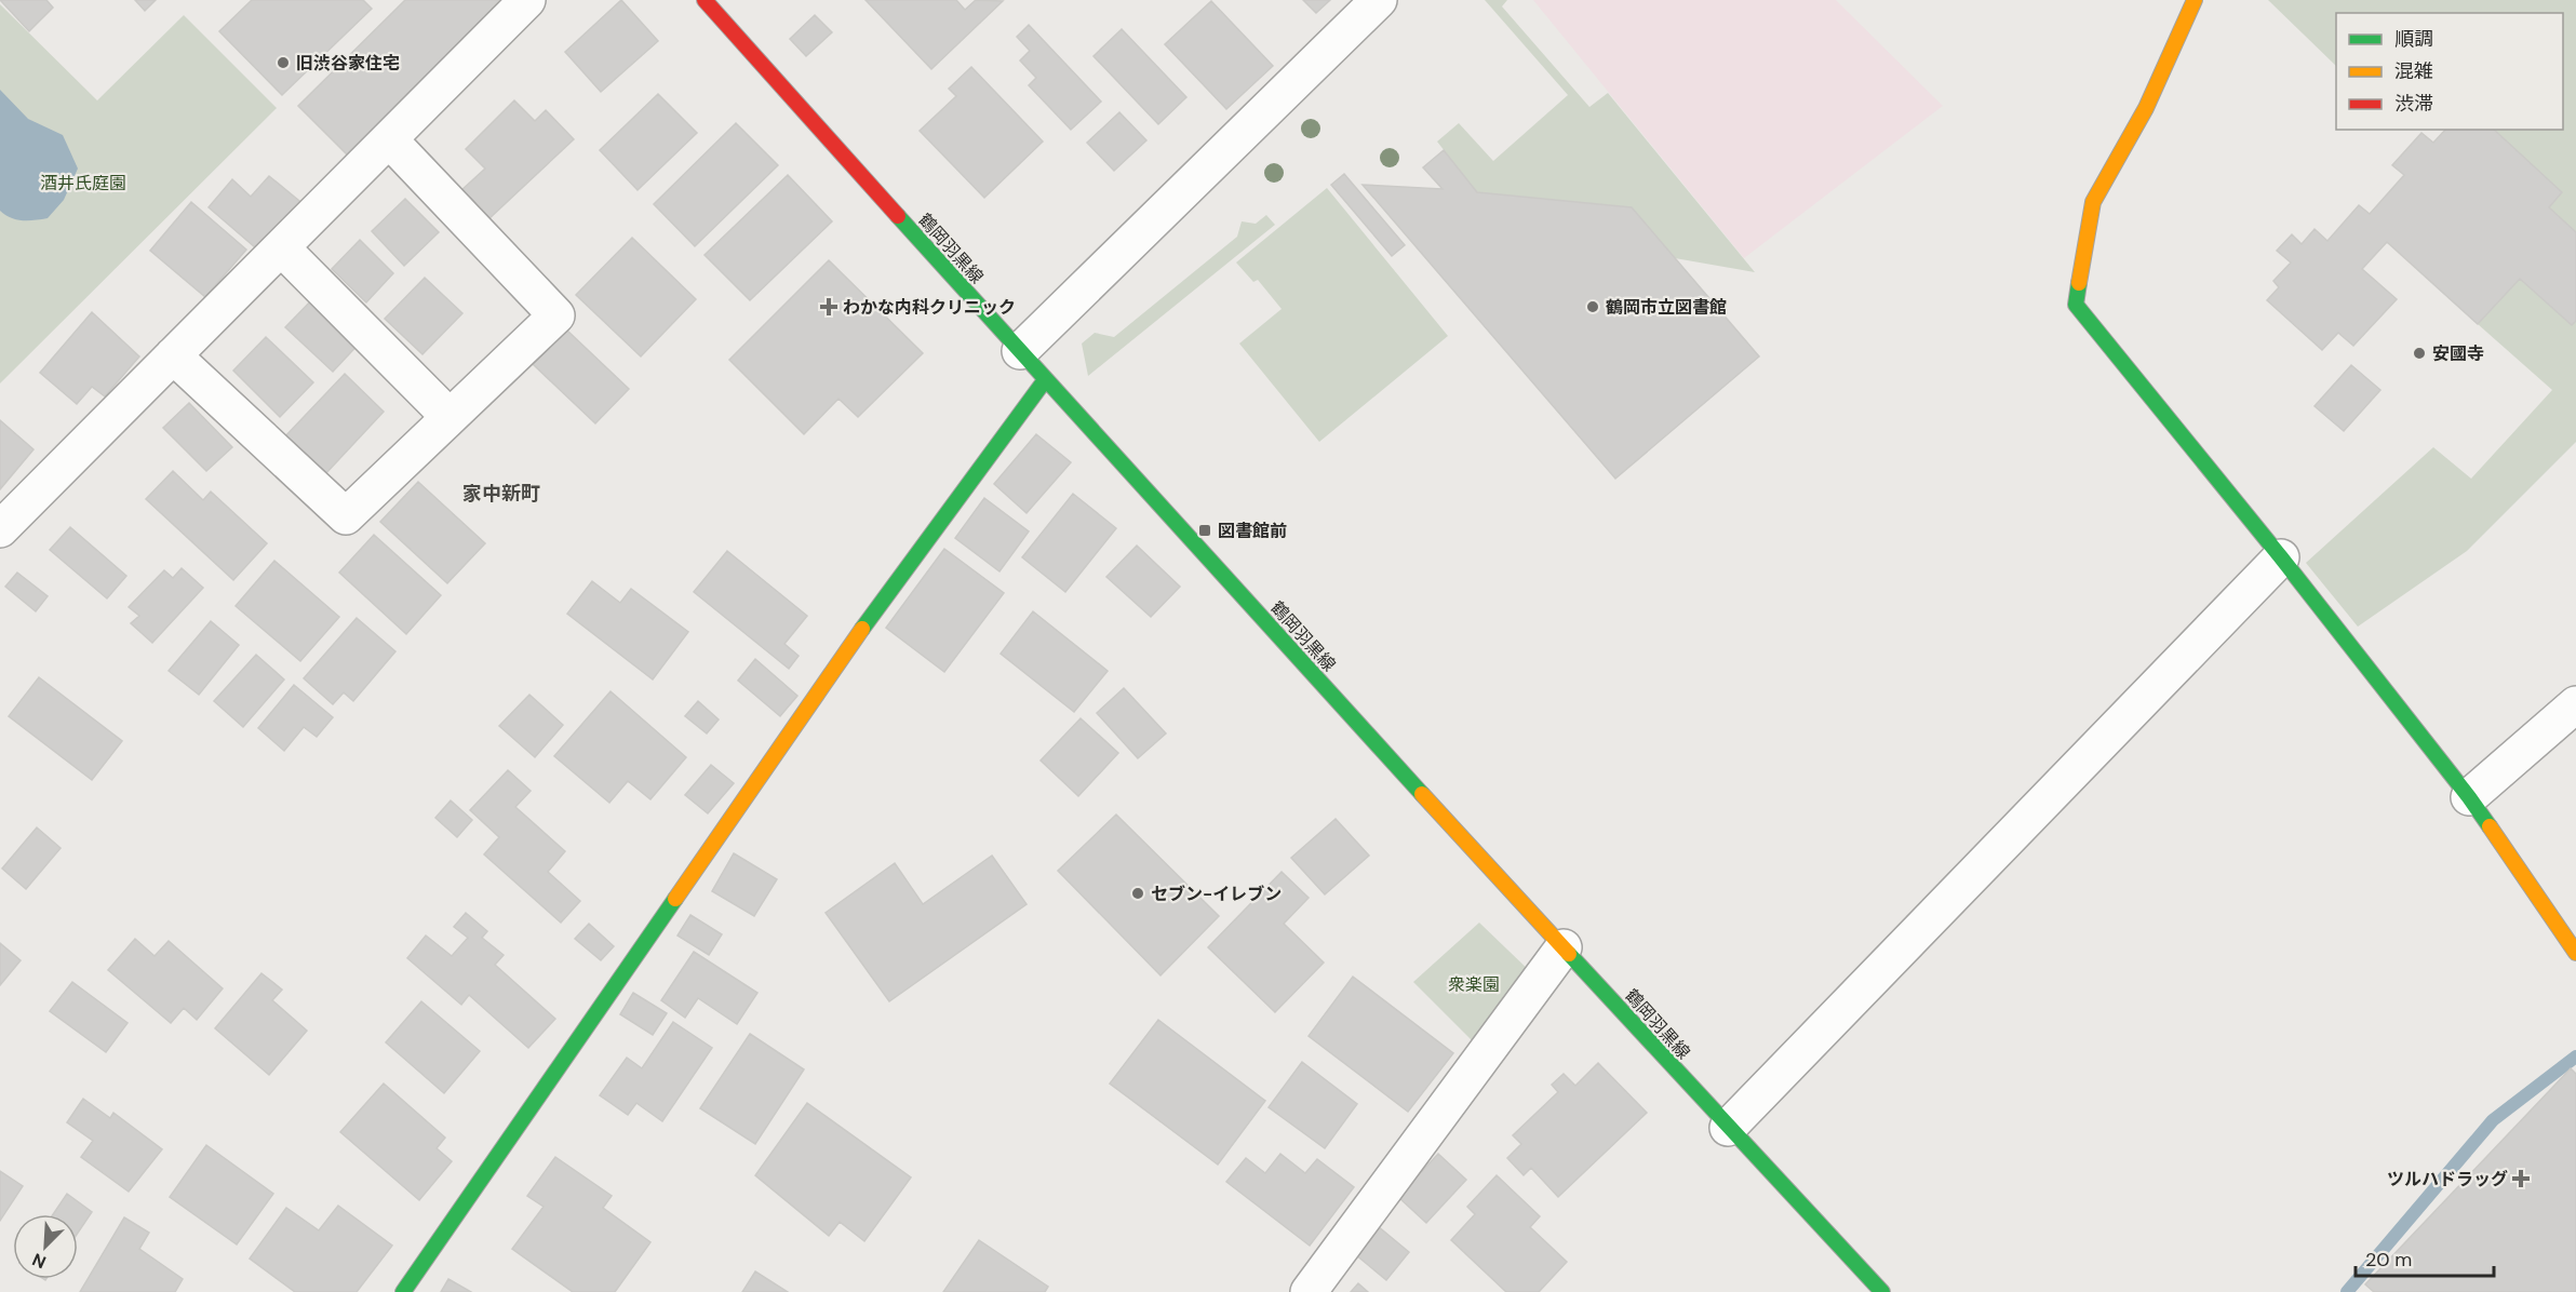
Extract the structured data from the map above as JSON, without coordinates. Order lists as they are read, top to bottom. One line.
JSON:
{"streets":{"street":["鶴岡羽黒線"]},"districts":["家中新町"],"parks":["酒井氏庭園","衆楽園"],"places":{"other":["旧渋谷家住宅","鶴岡市立図書館","安國寺","セブン-イレブン"],"health":["わかな内科クリニック","ツルハドラッグ"],"transit":["図書館前"]},"legend":["順調","混雑","渋滞"],"scale_bar":"20 m","north":"bottom left"}
